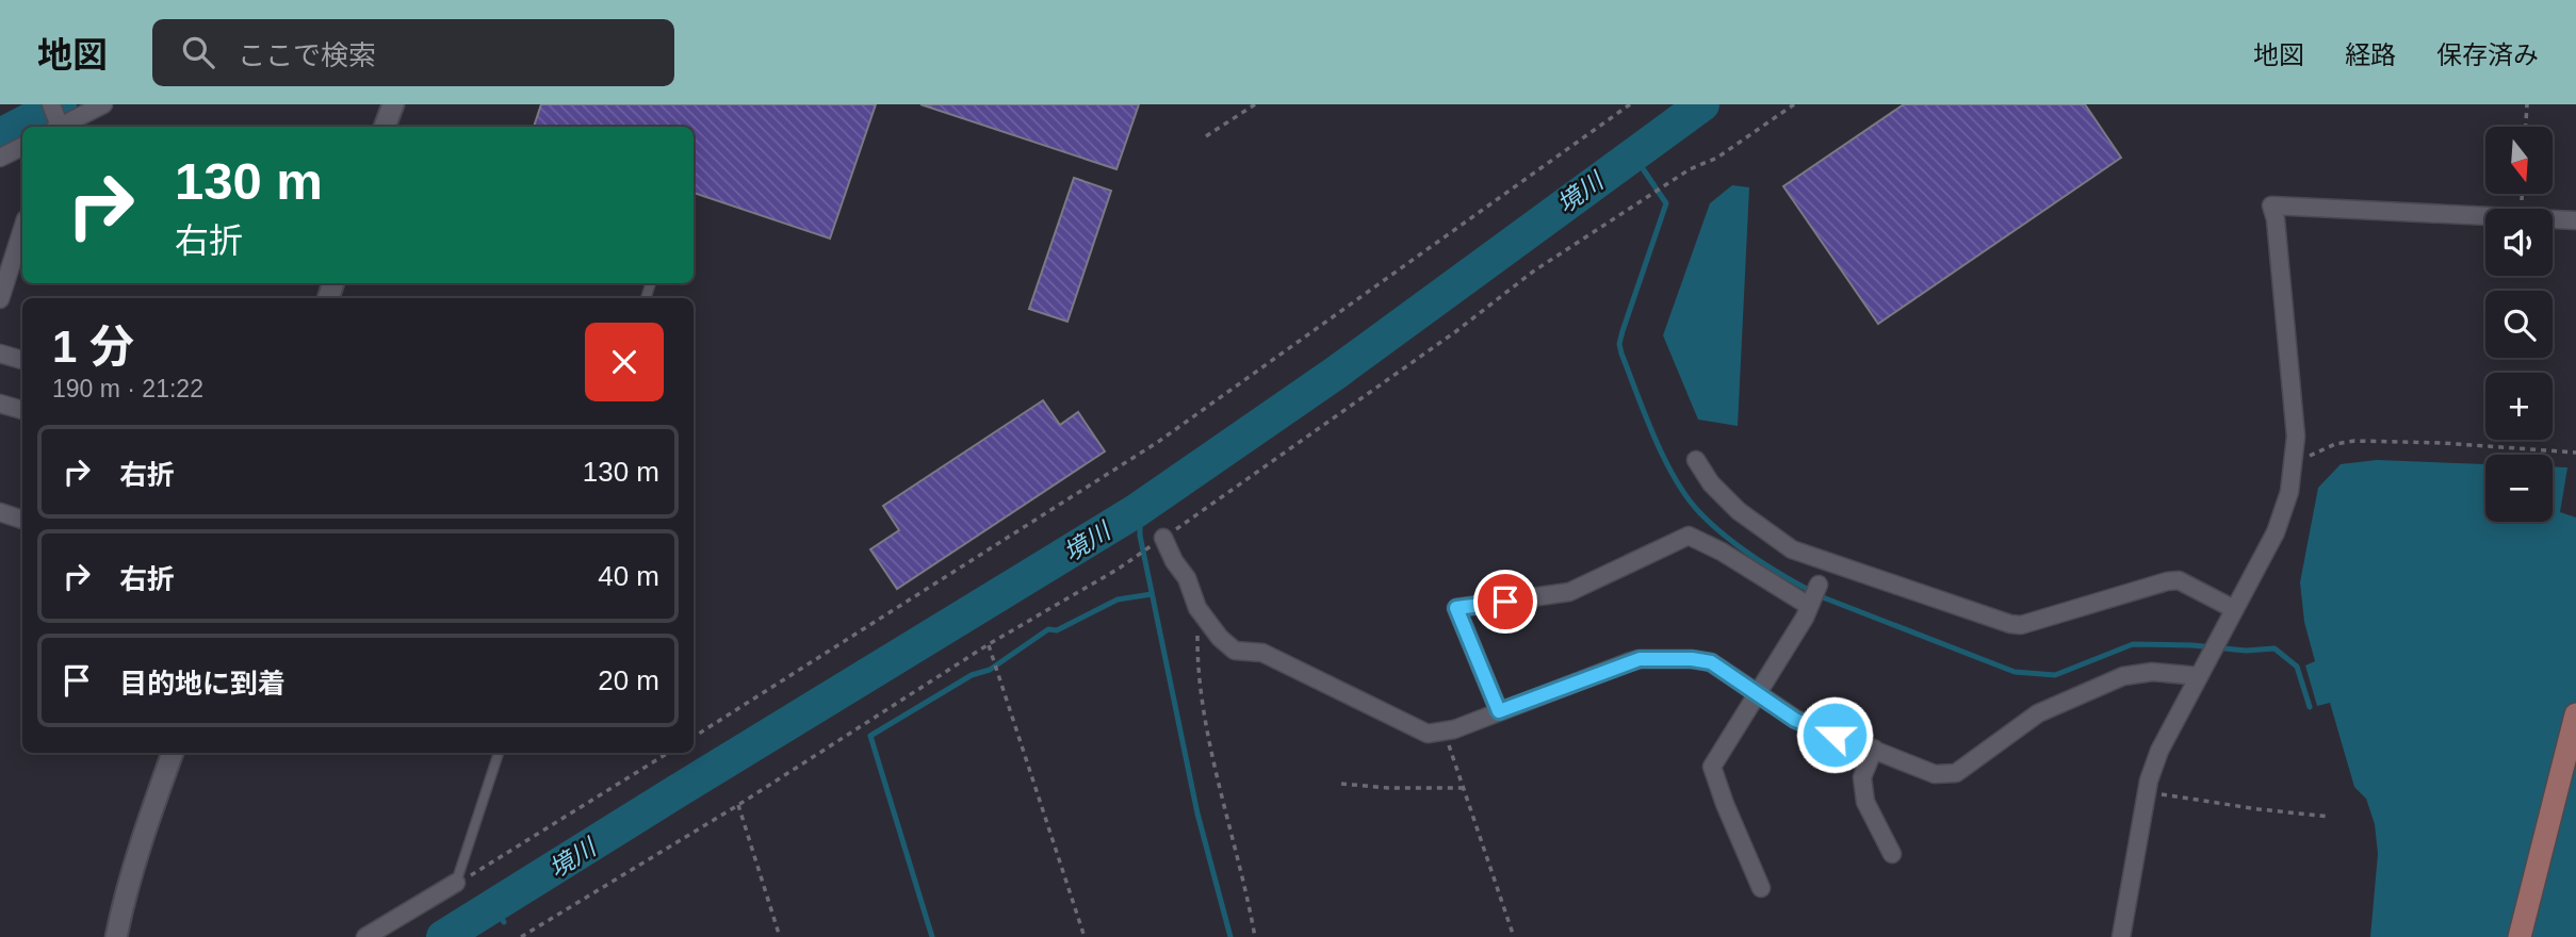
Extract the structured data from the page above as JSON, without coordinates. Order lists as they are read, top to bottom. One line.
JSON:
{"water":["境川"],"north":"bottom","page":{"header":"地図","search":"ここで検索","nav":["地図","経路","保存済み"],"map_buttons":["+","−"],"turn":["130 m","右折"],"heading":["1 分","190 m · 21:22"],"list":[{"name":"右折","value":"130 m"},{"name":"右折","value":"40 m"},{"name":"目的地に到着","value":"20 m"}]}}
